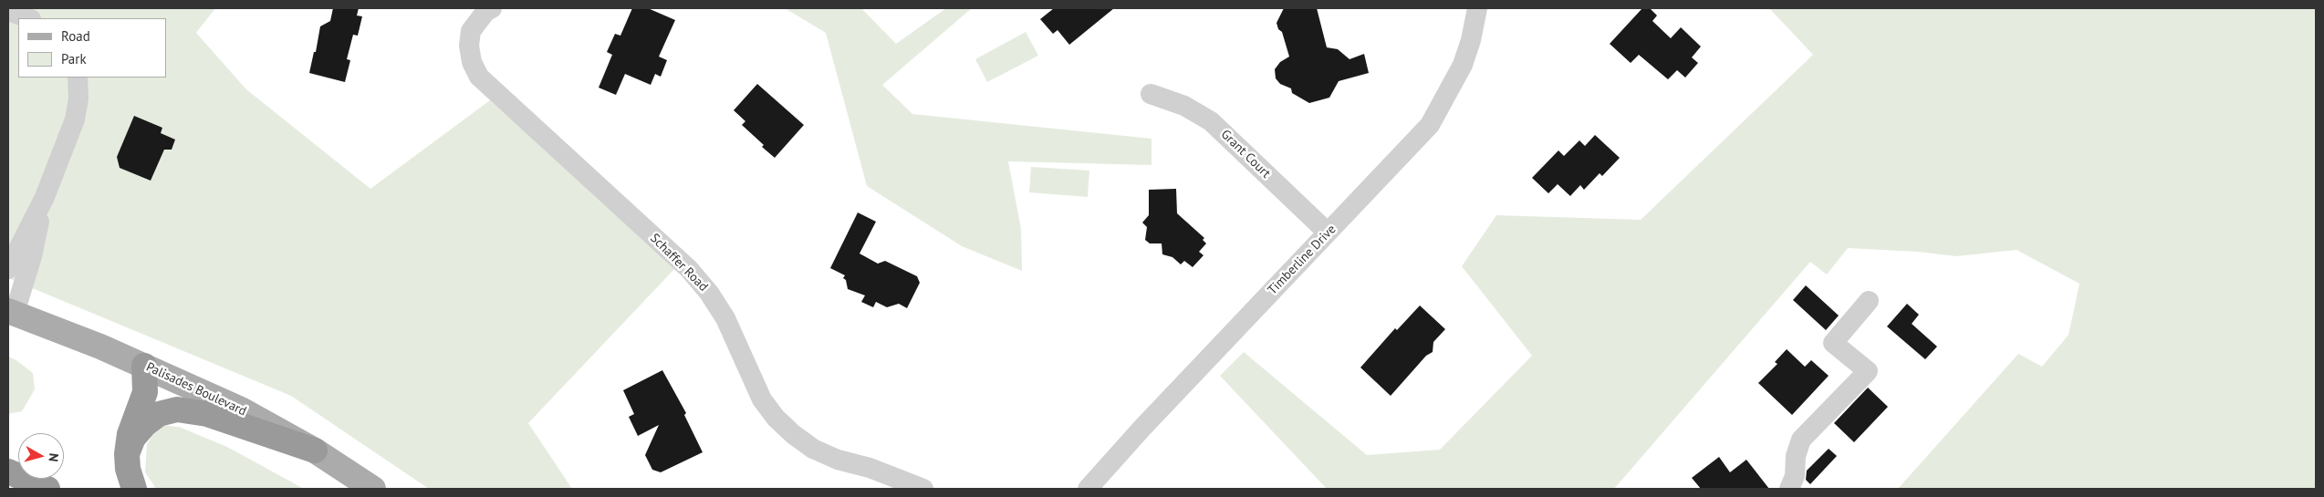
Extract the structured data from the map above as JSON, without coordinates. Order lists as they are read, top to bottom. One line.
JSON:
{"streets":{"main road":["Palisades Boulevard"],"street":["Grant Court","Timberline Drive","Schaffer Road"]},"crossings":[["Grant Court","Timberline Drive"]],"legend":["Road","Park"],"north":"right"}
